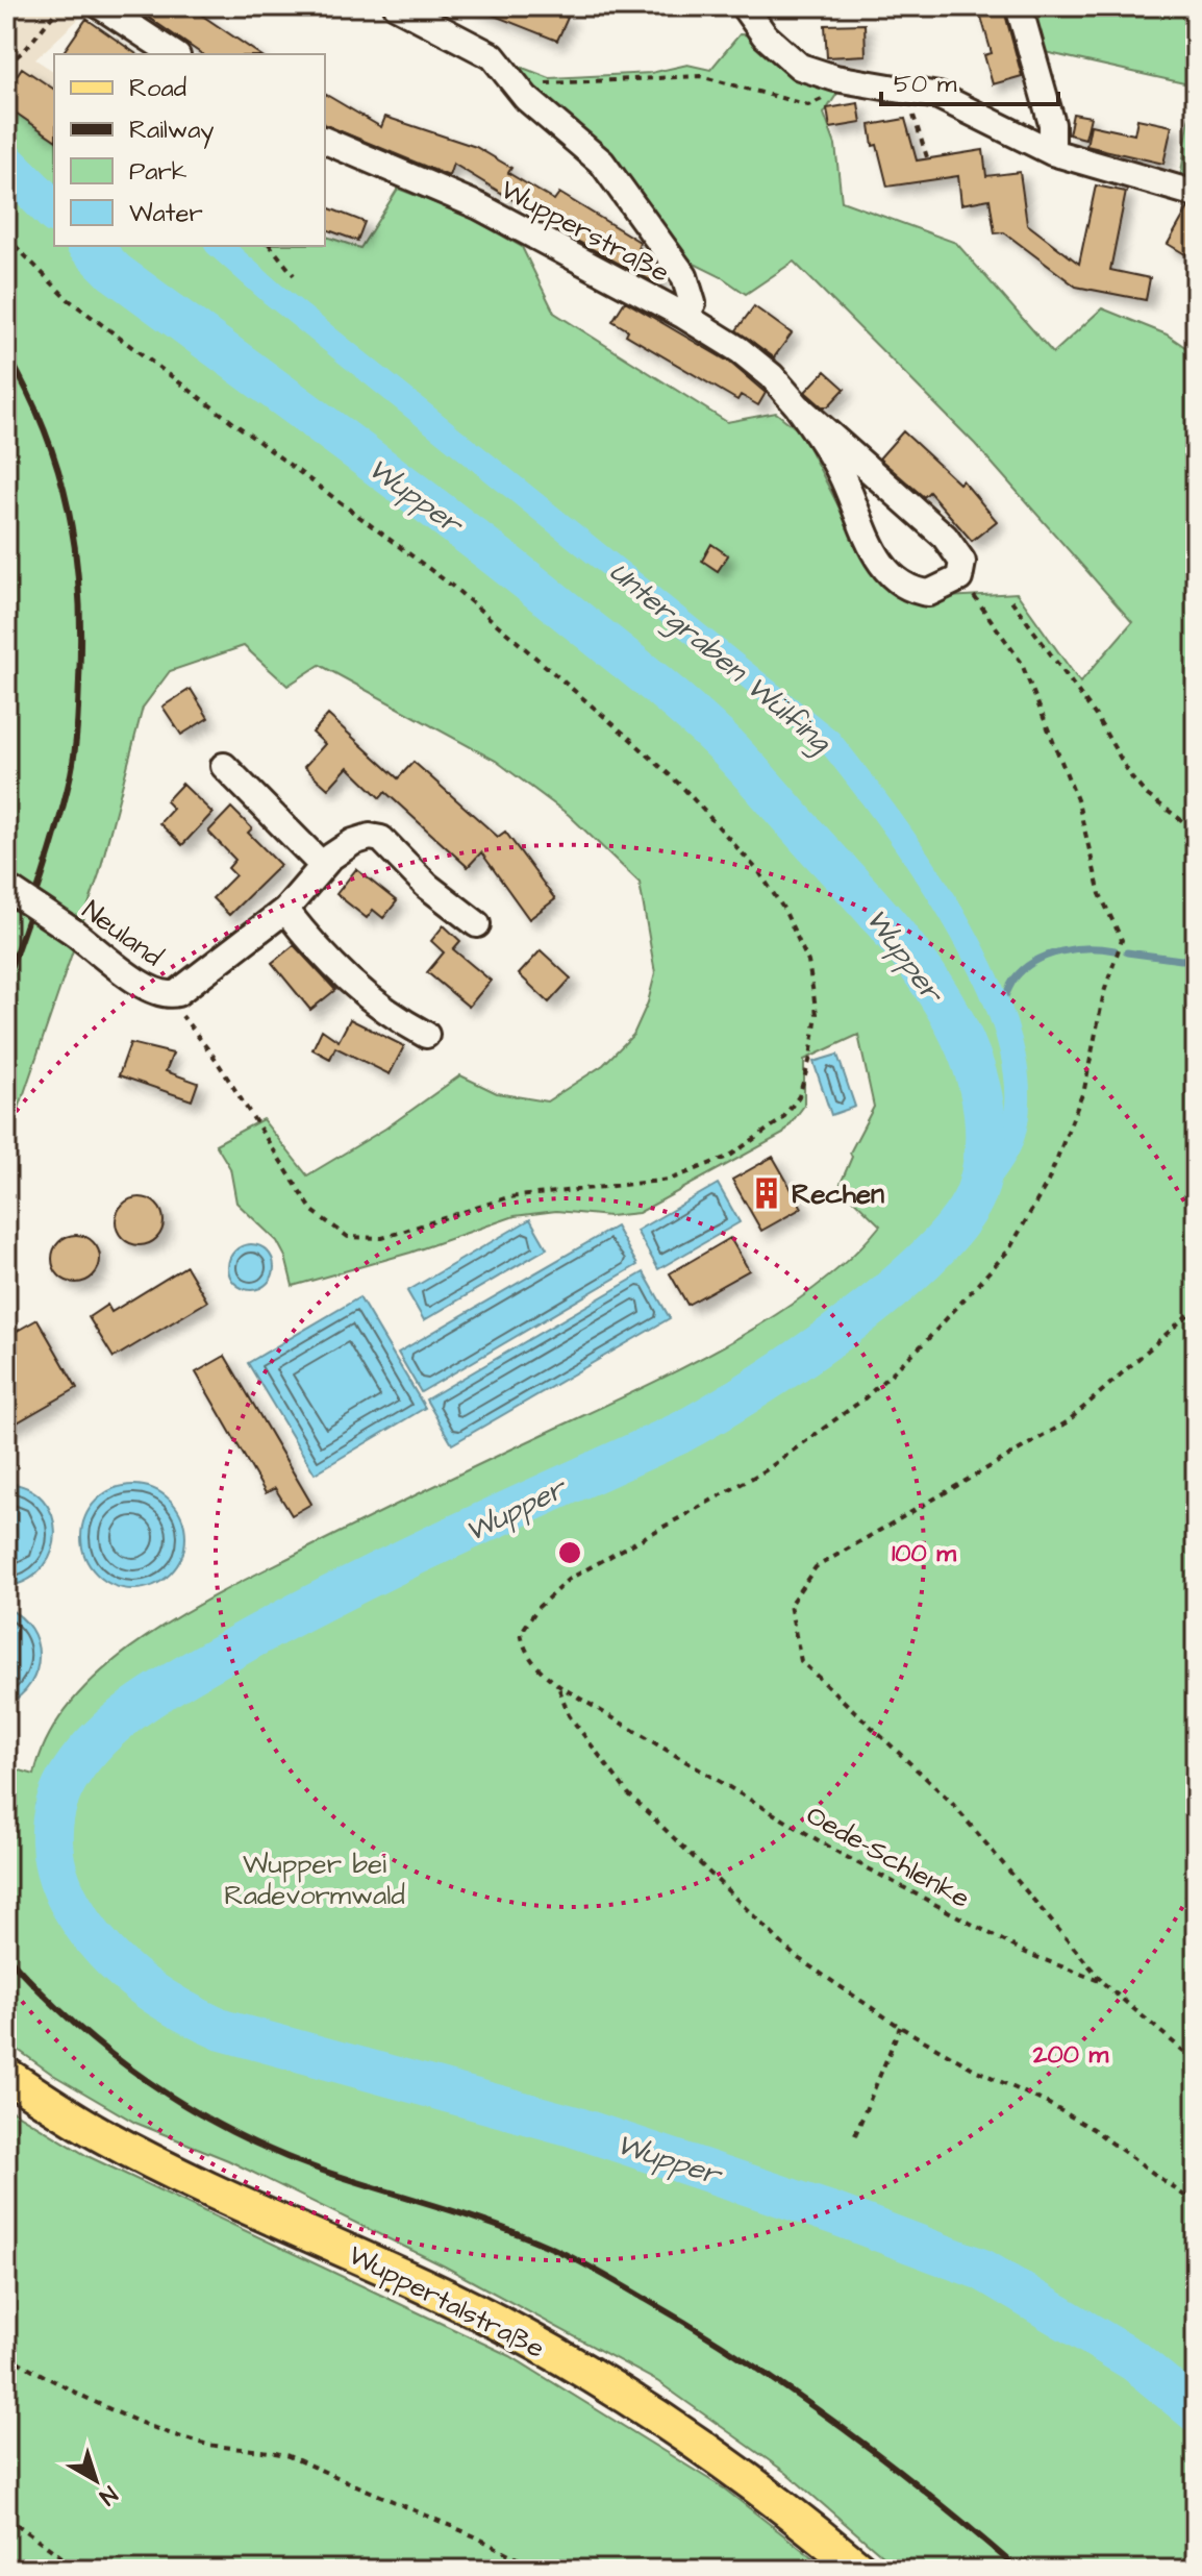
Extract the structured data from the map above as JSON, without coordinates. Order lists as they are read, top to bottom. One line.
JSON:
{"streets":{"main road":["Wuppertalstraße"],"street":["Wupperstraße","Neuland"],"path":["Oede-Schlenke"]},"water":["Wupper","Untergraben Wülfing"],"parks":["Wupper bei Radevormwald"],"places":{"building":["Rechen"]},"legend":["Road","Railway","Park","Water"],"scale_bar":"50 m","north":"bottom right","rings":["100 m","200 m"]}
